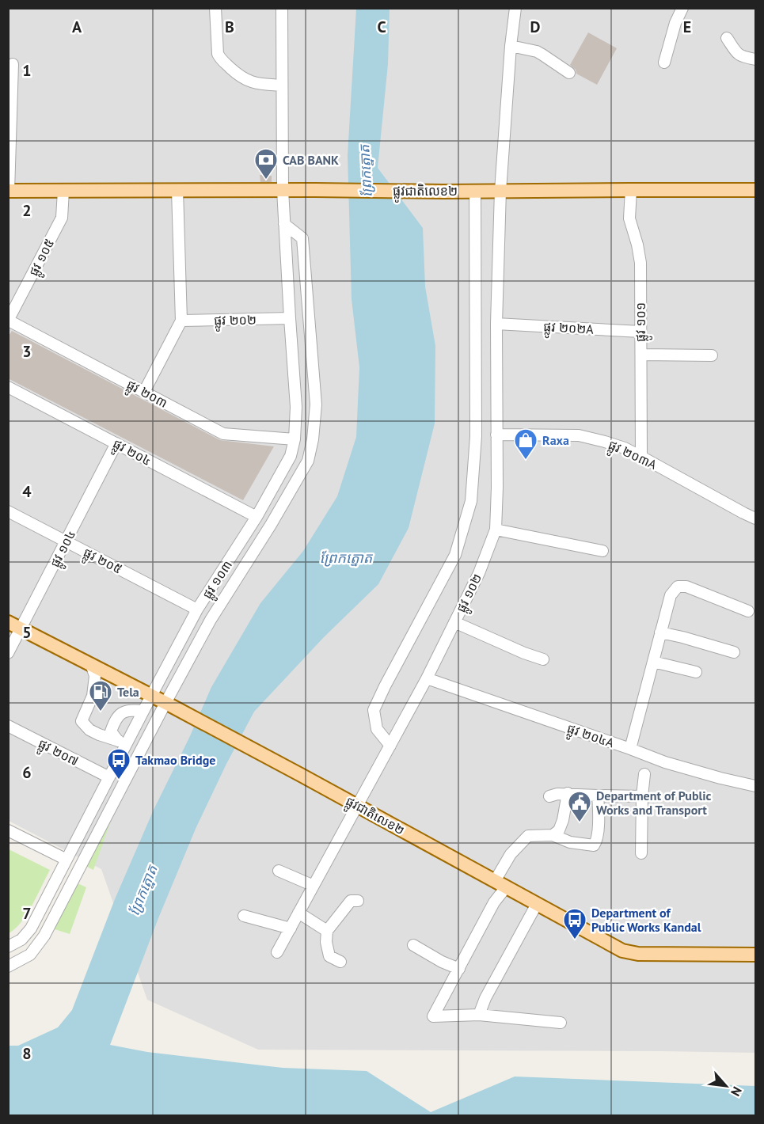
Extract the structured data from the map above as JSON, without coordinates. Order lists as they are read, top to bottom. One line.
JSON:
{"streets":{"main road":["ផ្លូវជាតិលេខ២"],"street":["ផ្លូវ ១០៥","ផ្លូវ ២០២","ផ្លូវ ១០១","ផ្លូវ ២០២A","ផ្លូវ ២០៣","ផ្លូវ ២០៤","ផ្លូវ ២០៣A","ផ្លូវ ១០៤","ផ្លូវ ២០៥","ផ្លូវ ១០៣","ផ្លូវ ១០២","ផ្លូវ ២០៤A","ផ្លូវ ២០៧"]},"crossings":[["ផ្លូវជាតិលេខ២","ផ្លូវ ១០៥"],["ផ្លូវជាតិលេខ២","ផ្លូវ ១០១"],["ផ្លូវជាតិលេខ២","ផ្លូវ ១០៤"],["ផ្លូវជាតិលេខ២","ផ្លូវ ១០៣"],["ផ្លូវជាតិលេខ២","ផ្លូវ ១០២"],["ផ្លូវ ១០៥","ផ្លូវ ២០៣"],["ផ្លូវ ២០២","ផ្លូវ ១០៣"],["ផ្លូវ ១០១","ផ្លូវ ២០២A"],["ផ្លូវ ១០១","ផ្លូវ ២០៣A"],["ផ្លូវ ២០២A","ផ្លូវ ១០២"],["ផ្លូវ ២០៣","ផ្លូវ ១០៣"],["ផ្លូវ ២០៤","ផ្លូវ ១០៤"],["ផ្លូវ ២០៤","ផ្លូវ ១០៣"],["ផ្លូវ ២០៣A","ផ្លូវ ១០២"],["ផ្លូវ ១០៤","ផ្លូវ ២០៥"],["ផ្លូវ ២០៥","ផ្លូវ ១០៣"],["ផ្លូវ ១០៣","ផ្លូវ ២០៧"],["ផ្លូវ ១០២","ផ្លូវ ២០៤A"]],"water":["ព្រែកត្នោត"],"places":{"bank":["CAB BANK"],"shop":["Raxa"],"fuel station":["Tela"],"bus stop":["Takmao Bridge","Department of Public Works Kandal"],"public building":["Department of Public Works and Transport"]},"north":"bottom right","grid":{"columns":["A","B","C","D","E"],"rows":["1","2","3","4","5","6","7","8"]}}
